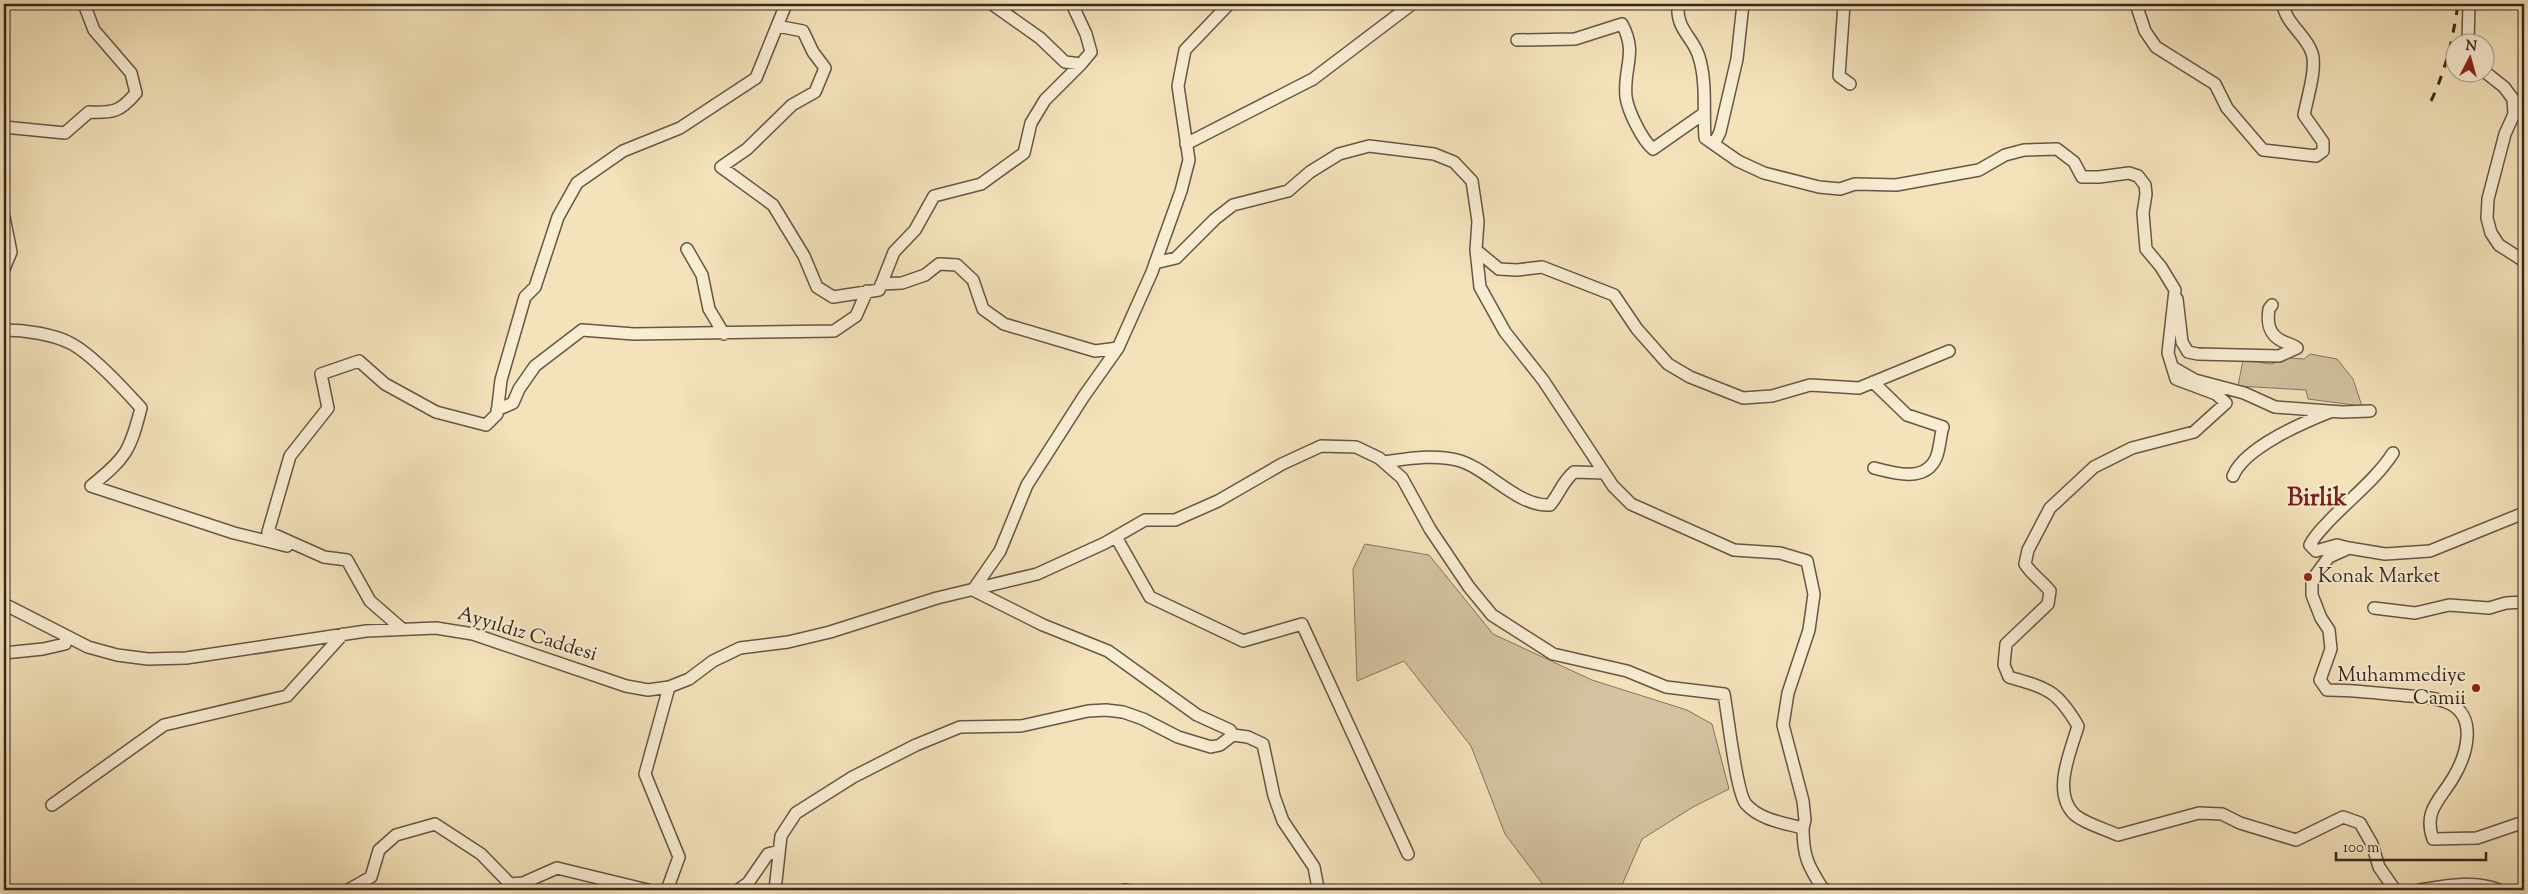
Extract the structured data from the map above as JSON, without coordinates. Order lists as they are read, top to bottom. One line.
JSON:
{"streets":{"street":["Ayyıldız Caddesi"]},"districts":["Birlik"],"places":["Konak Market","Muhammediye Camii"],"scale_bar":"100 m","north":"top"}
